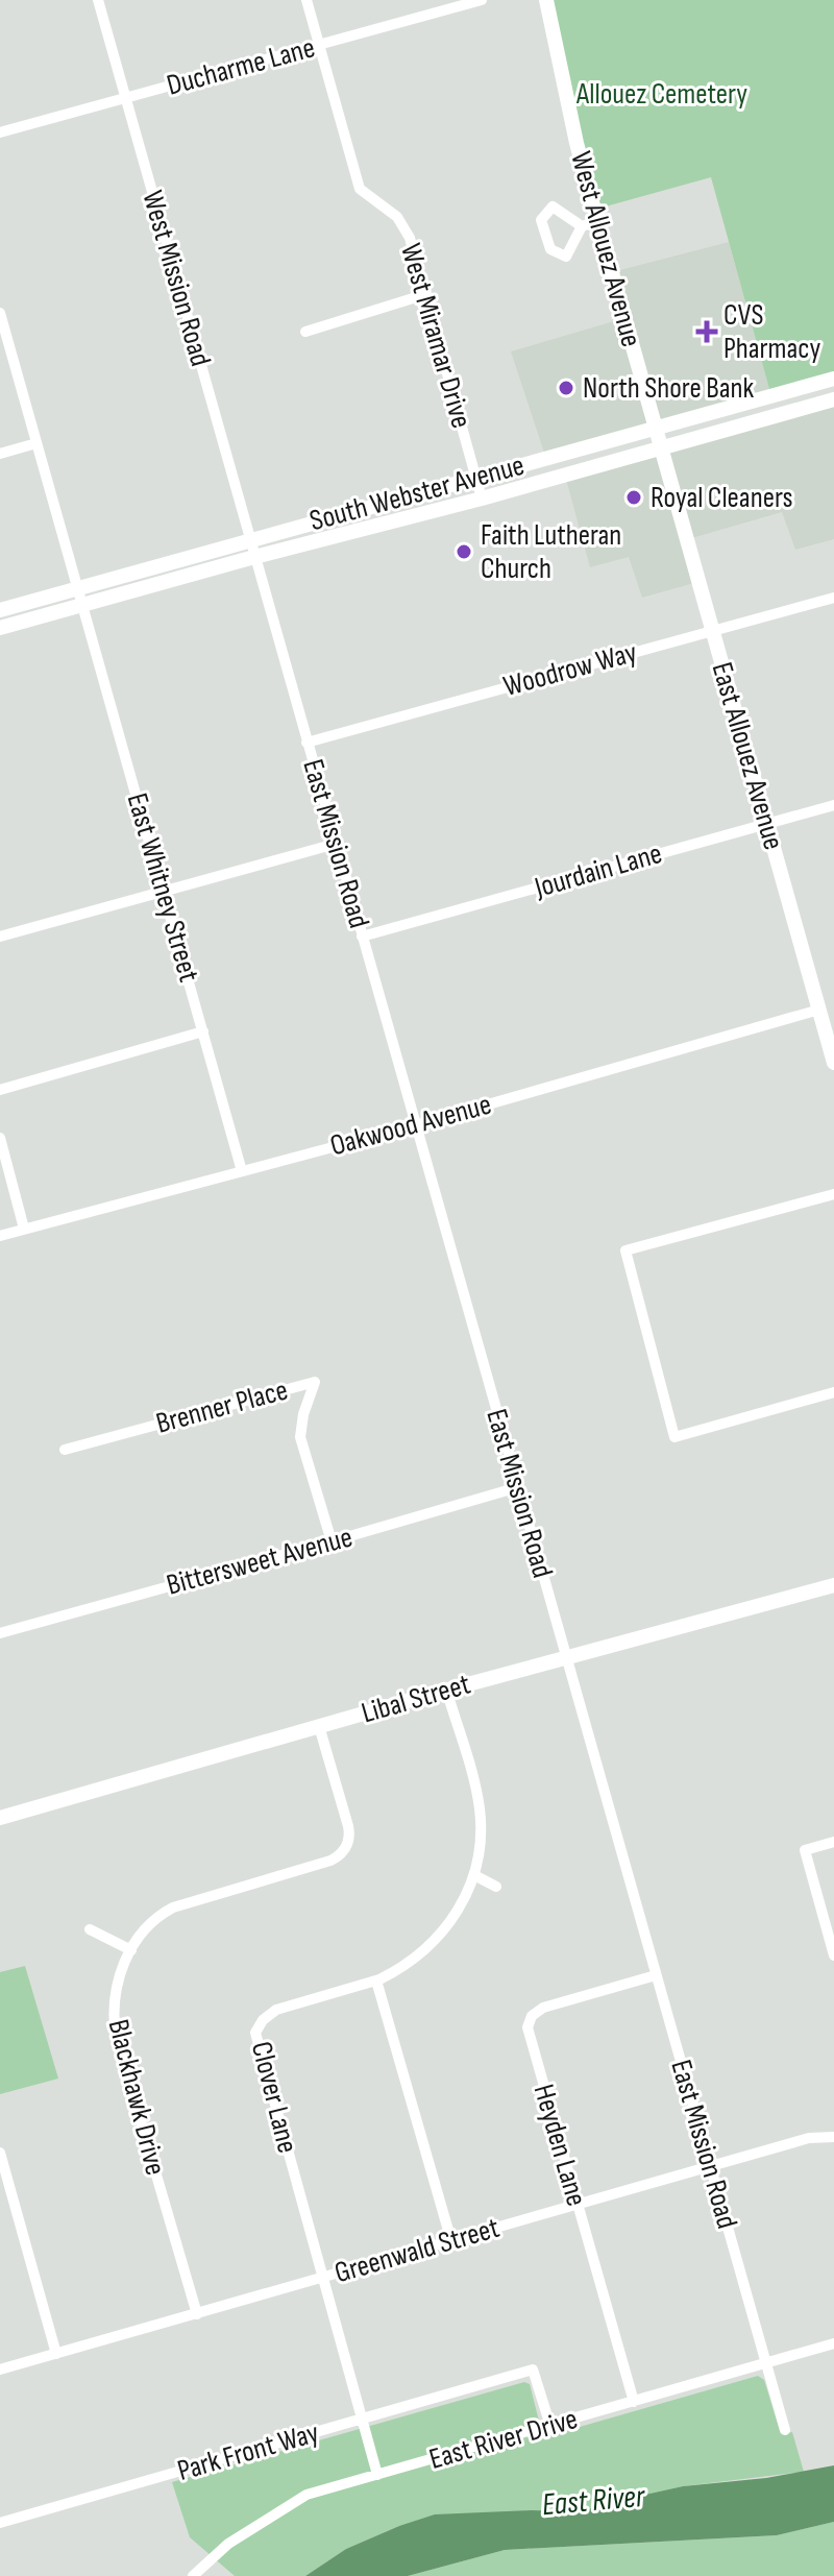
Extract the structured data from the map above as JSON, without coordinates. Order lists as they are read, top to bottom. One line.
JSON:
{"streets":{"street":["Ducharme Lane","West Allouez Avenue","West Mission Road","West Miramar Drive","South Webster Avenue","Woodrow Way","East Allouez Avenue","East Mission Road","Jourdain Lane","East Whitney Street","Oakwood Avenue","Brenner Place","Bittersweet Avenue","Libal Street","Blackhawk Drive","Clover Lane","Heyden Lane","Greenwald Street","East River Drive","Park Front Way"]},"crossings":[["Ducharme Lane","West Mission Road"],["Ducharme Lane","West Miramar Drive"],["West Allouez Avenue","South Webster Avenue"],["West Allouez Avenue","East Allouez Avenue"],["West Mission Road","South Webster Avenue"],["West Mission Road","East Mission Road"],["West Miramar Drive","South Webster Avenue"],["South Webster Avenue","East Allouez Avenue"],["South Webster Avenue","East Mission Road"],["South Webster Avenue","East Whitney Street"],["Woodrow Way","East Allouez Avenue"],["Woodrow Way","East Mission Road"],["East Allouez Avenue","Jourdain Lane"],["East Allouez Avenue","Oakwood Avenue"],["East Mission Road","Jourdain Lane"],["East Mission Road","Oakwood Avenue"],["East Mission Road","Bittersweet Avenue"],["East Mission Road","Libal Street"],["East Mission Road","Heyden Lane"],["East Mission Road","Greenwald Street"],["East Mission Road","East River Drive"],["East Whitney Street","Oakwood Avenue"],["Brenner Place","Bittersweet Avenue"],["Libal Street","Blackhawk Drive"],["Libal Street","Clover Lane"],["Blackhawk Drive","Greenwald Street"],["Clover Lane","Greenwald Street"],["Clover Lane","East River Drive"],["Clover Lane","Park Front Way"],["Heyden Lane","Greenwald Street"],["Heyden Lane","East River Drive"],["East River Drive","Park Front Way"]],"water":["East River"],"parks":["Allouez Cemetery"],"places":{"health":["CVS Pharmacy"],"other":["North Shore Bank","Royal Cleaners","Faith Lutheran Church"]}}
